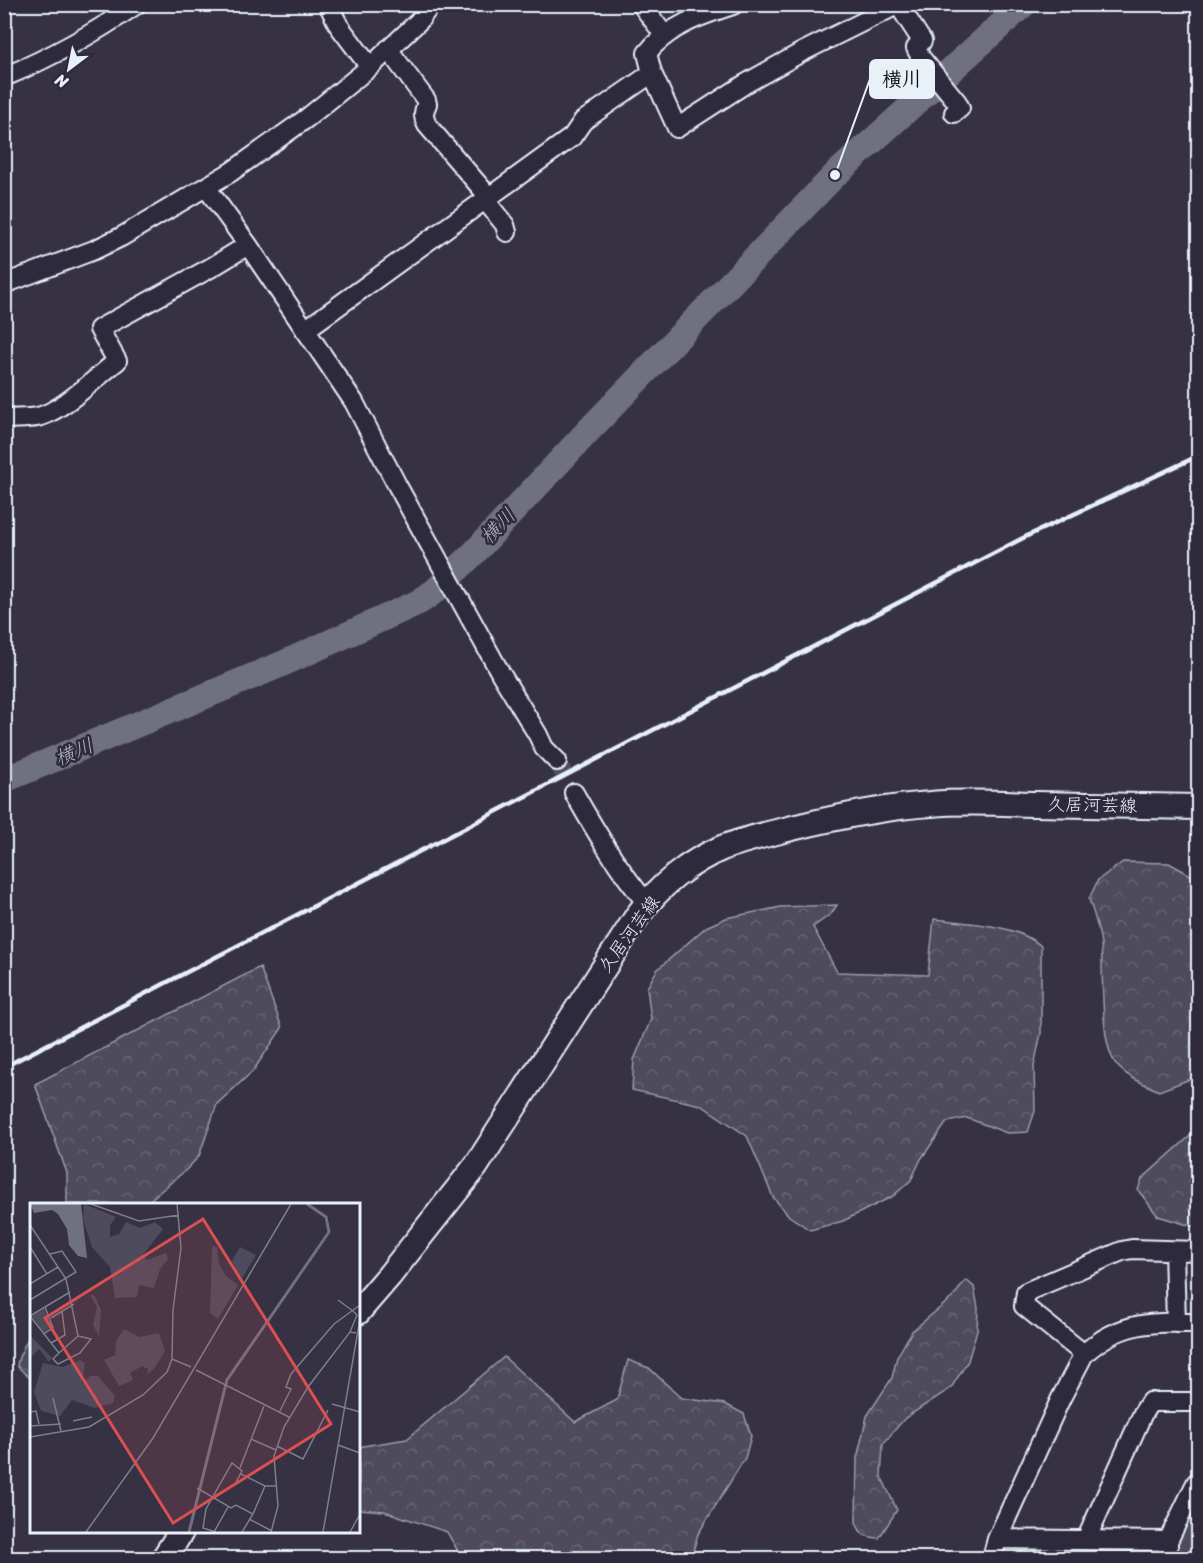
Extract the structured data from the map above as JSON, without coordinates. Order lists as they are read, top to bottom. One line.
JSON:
{"streets":{"main road":["久居河芸線"]},"water":["横川"],"places":["横川"],"north":"bottom left"}
